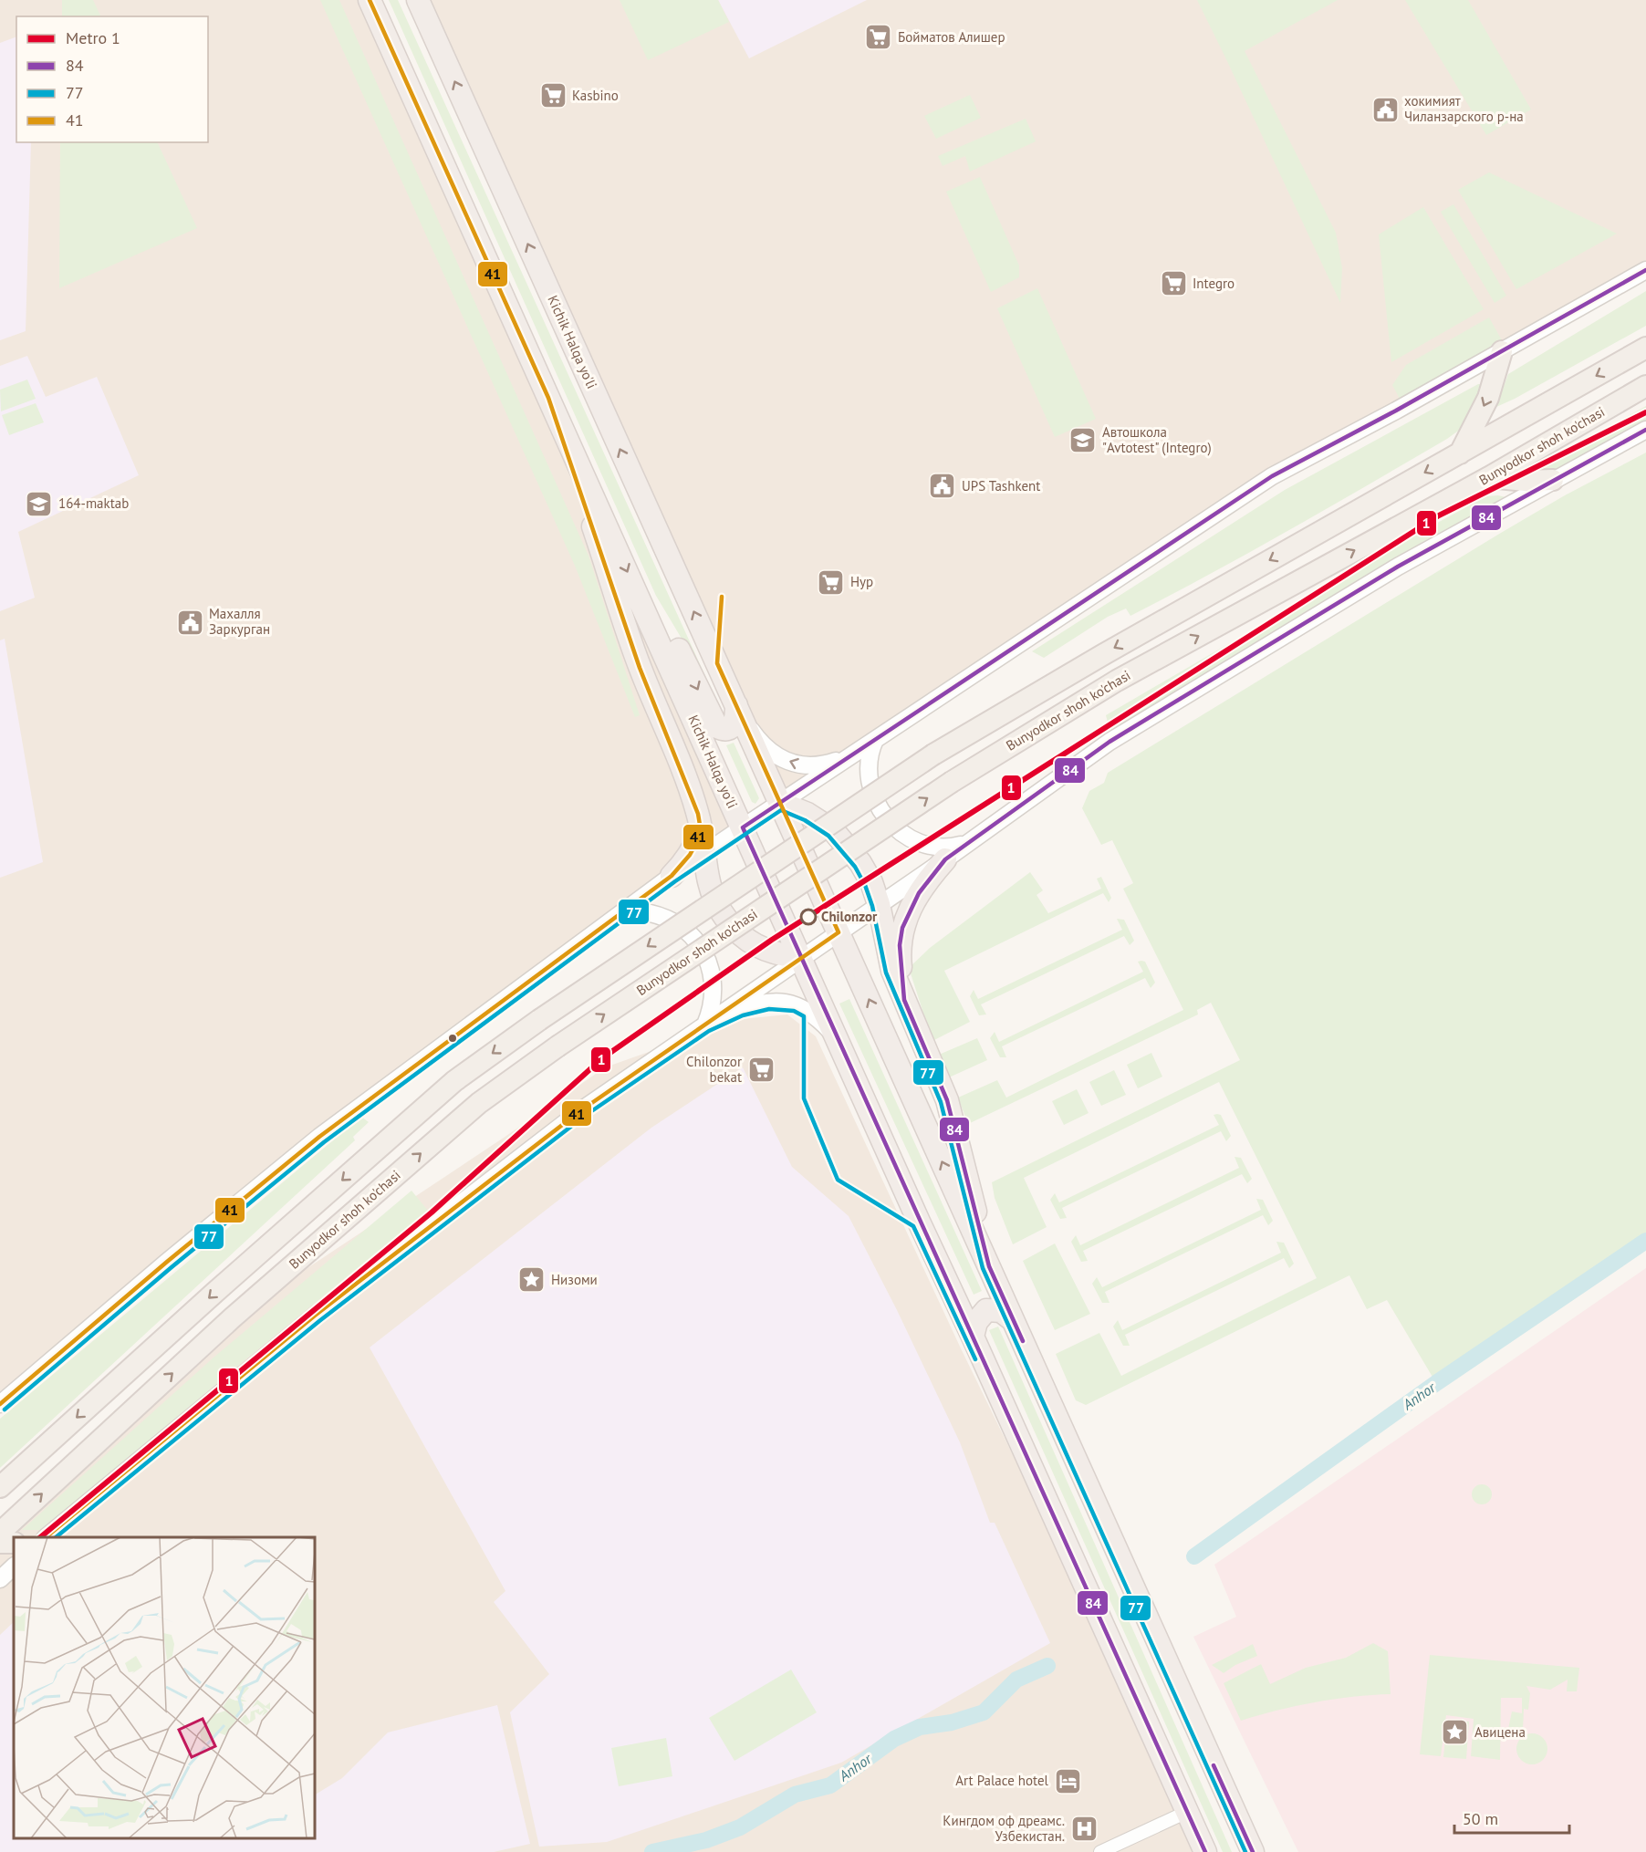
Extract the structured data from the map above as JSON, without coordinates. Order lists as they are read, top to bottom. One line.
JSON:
{"streets":{"highway":["Kichik Halqa yo'li"],"main road":["Bunyodkor shoh ko'chasi"]},"water":["Anhor"],"places":{"supermarket":["Бойматов Алишер","Kasbino","Integro","Нур","Chilonzor bekat"],"public building":["хокимият Чиланзарского р-на","UPS Tashkent","Махалля Заркурган"],"school or university":["Автошкола \"Avtotest\" (Integro)","164-maktab"],"other":["Chilonzor"],"place":["Низоми","Авицена"],"hotel":["Art Palace hotel"],"hospital":["Кингдом оф дреамс. Узбекистан."]},"lines":["transit line 41","transit line 84","metro line 1","transit line 77"],"legend":["Metro 1","84","77","41"],"scale_bar":"50 m"}
